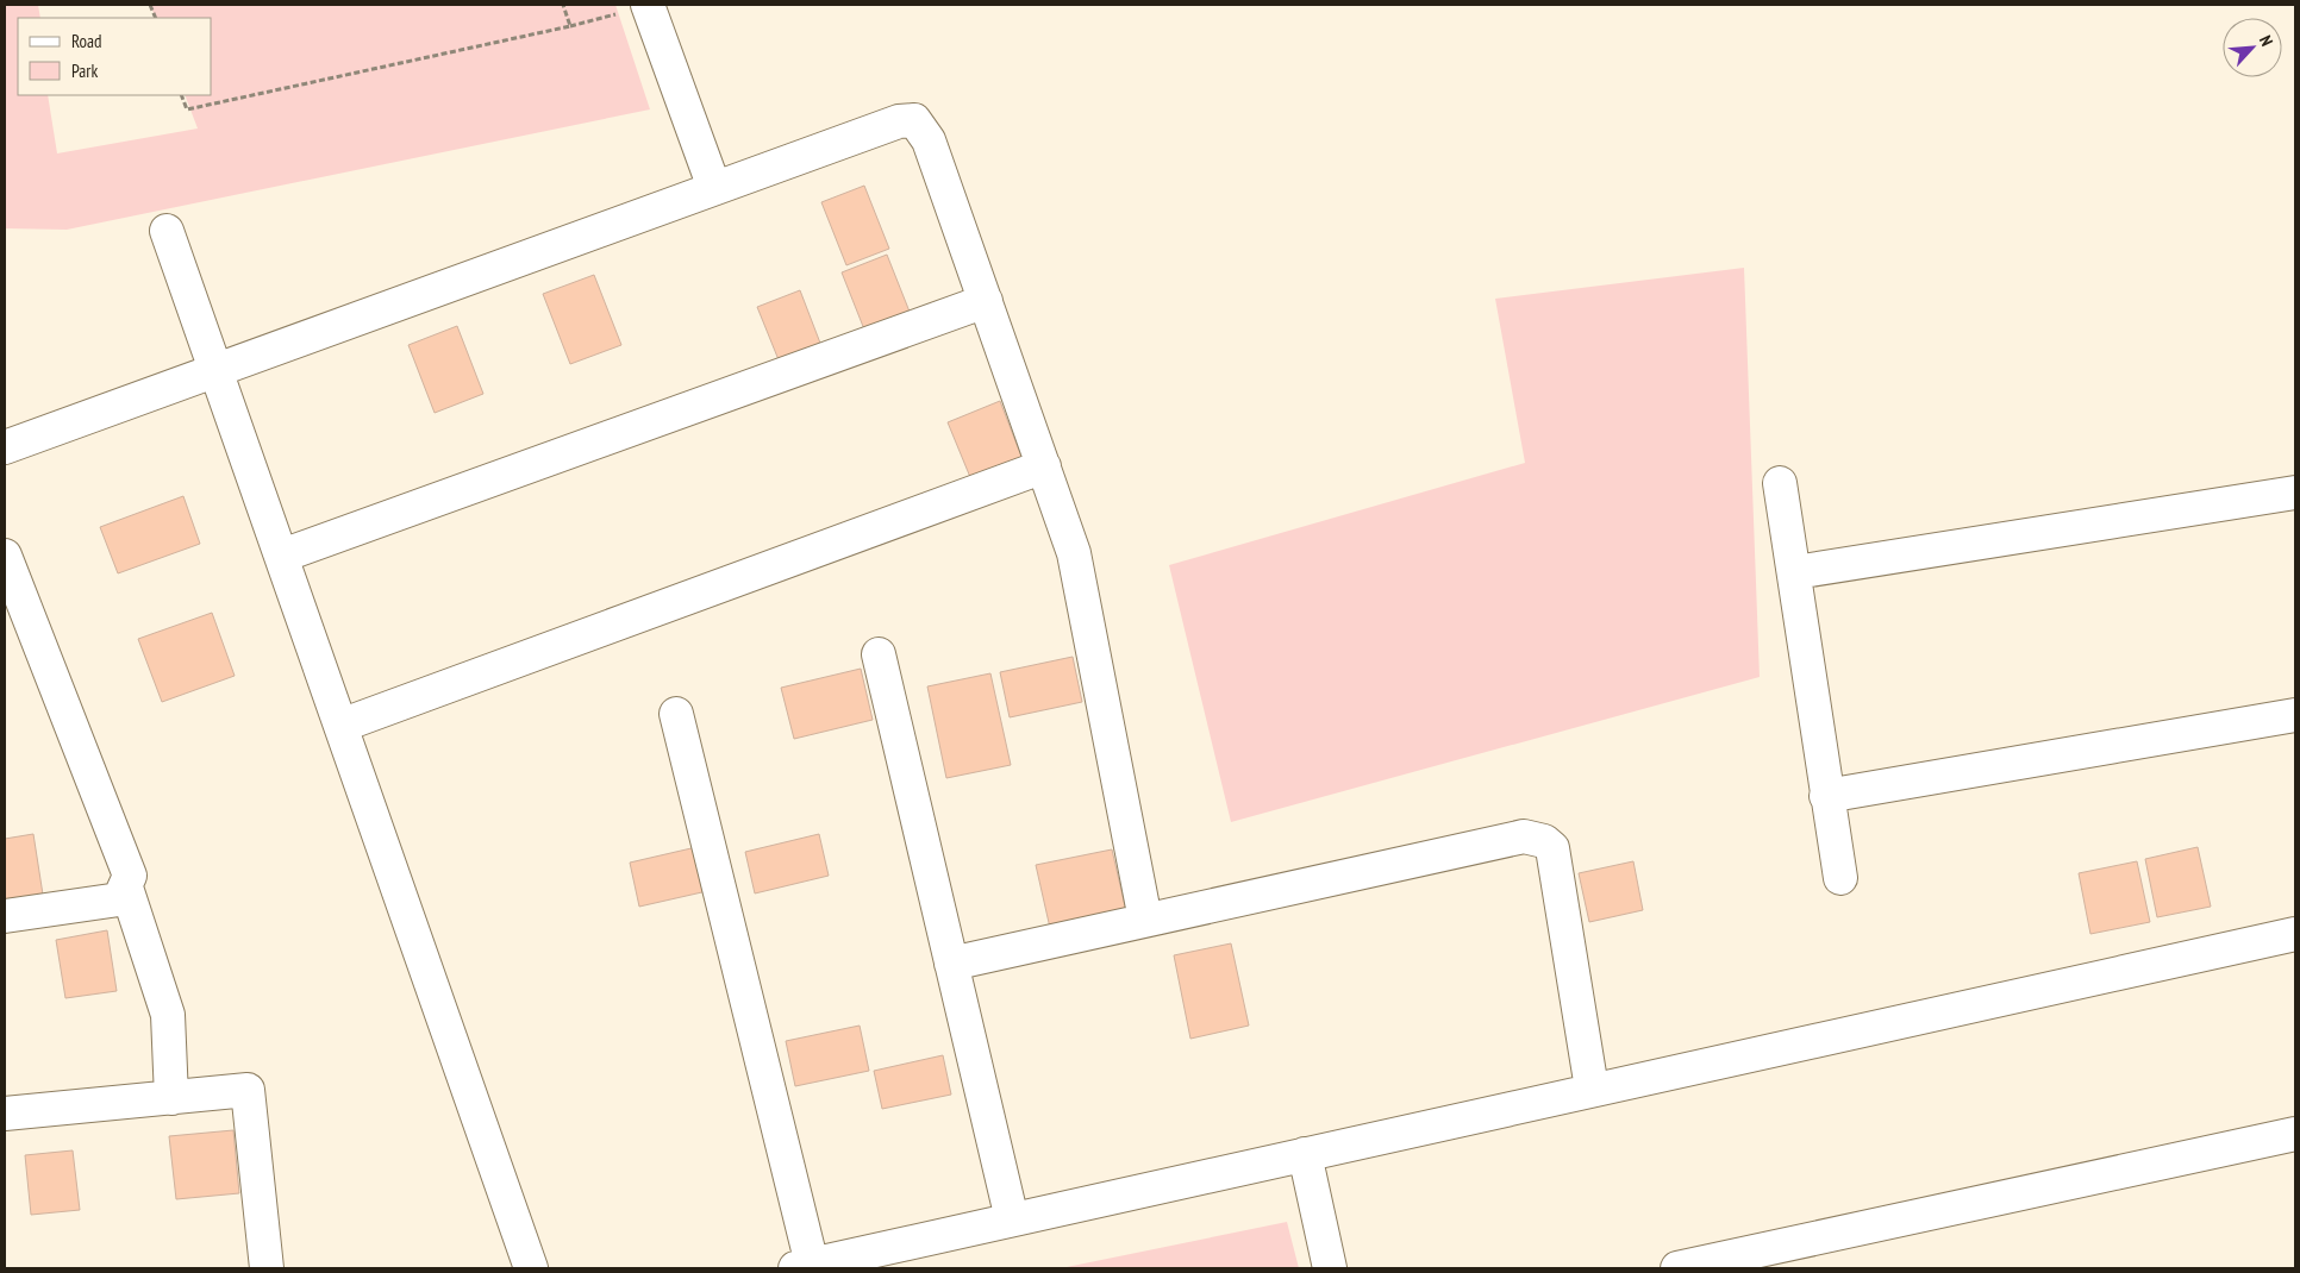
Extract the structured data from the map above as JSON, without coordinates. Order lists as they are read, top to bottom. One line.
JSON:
{"legend":["Road","Park"],"north":"top right"}
